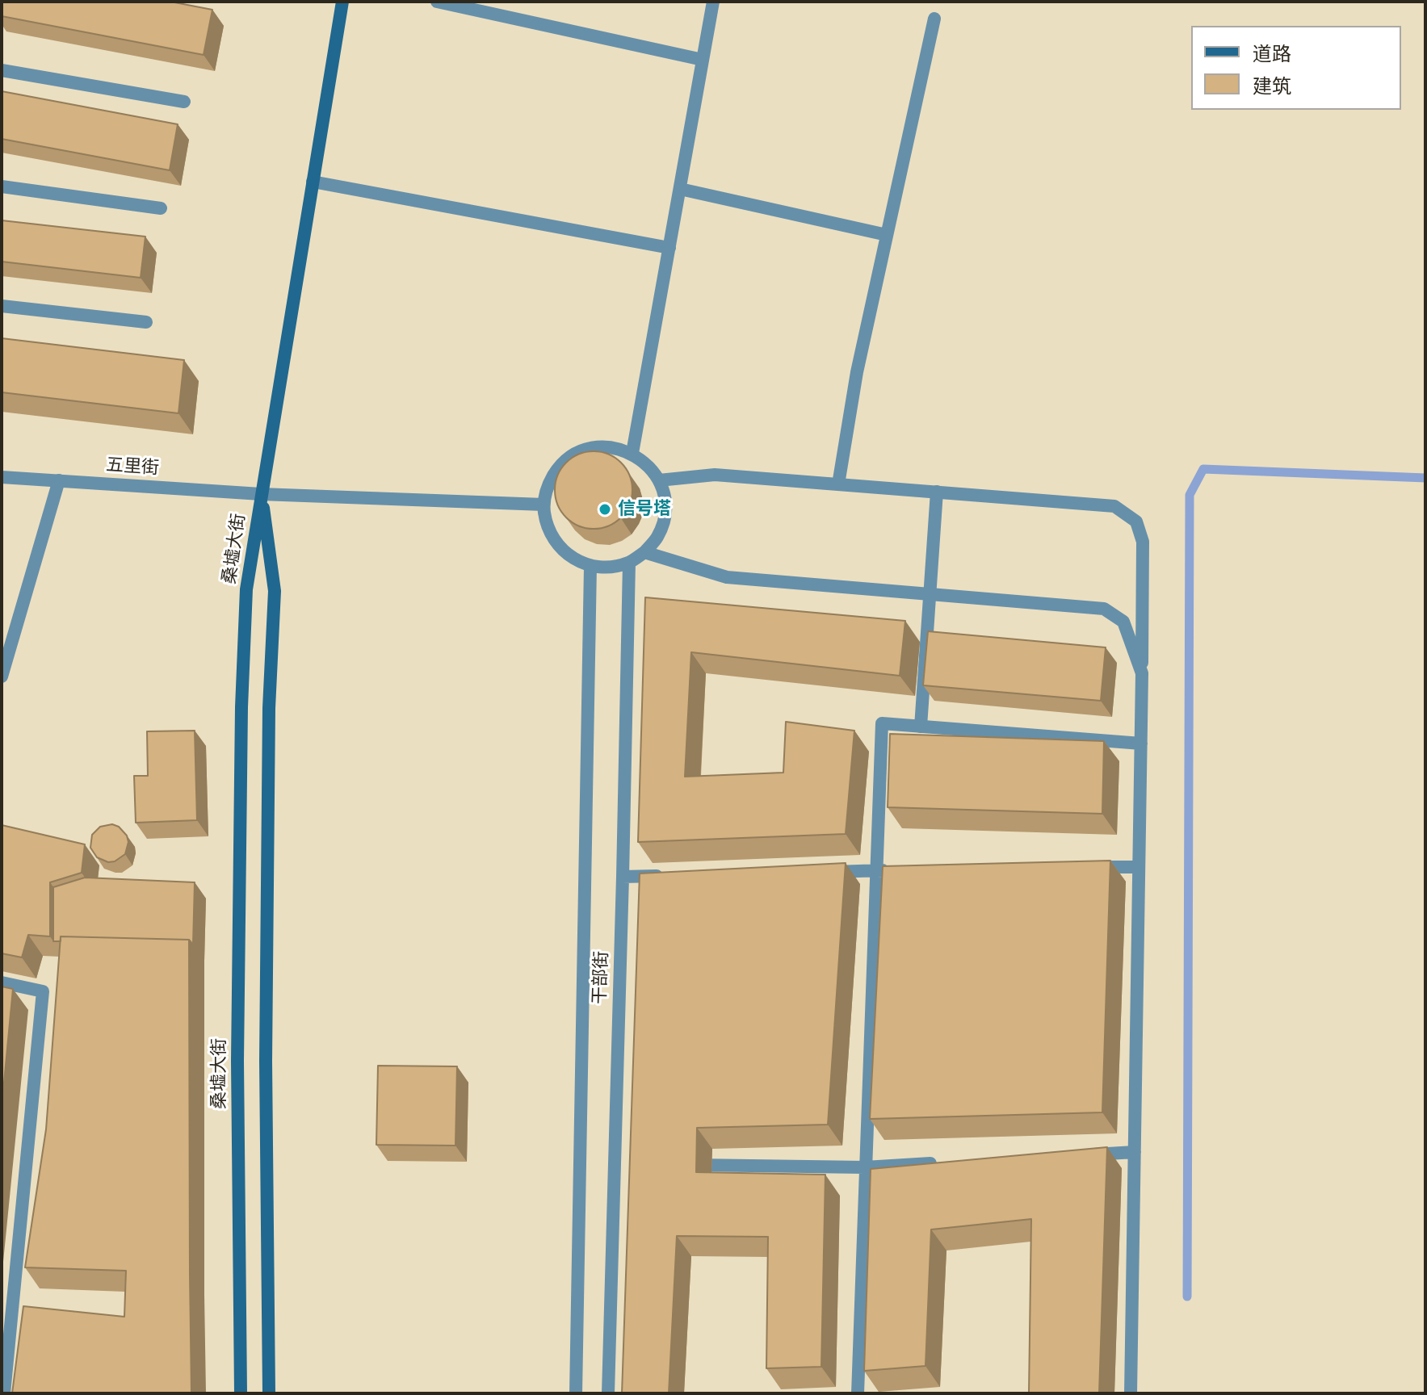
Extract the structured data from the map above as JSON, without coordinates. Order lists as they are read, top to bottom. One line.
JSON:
{"streets":{"main road":["桑墟大街"],"street":["五里街","干部街"]},"crossings":[["五里街","桑墟大街"],["五里街","干部街"]],"places":["信号塔"],"legend":["道路","建筑"]}
